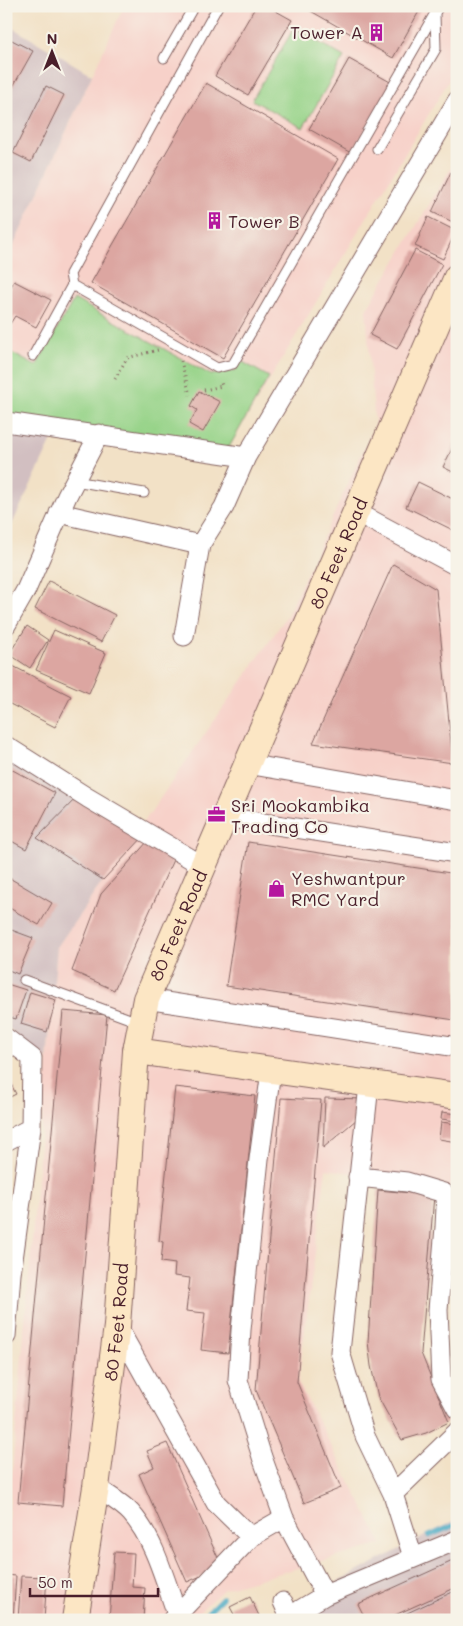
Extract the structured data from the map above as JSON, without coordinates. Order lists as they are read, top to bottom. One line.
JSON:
{"streets":{"street":["80 Feet Road"]},"places":{"building":["Tower A","Tower B"],"office":["Sri Mookambika Trading Co"],"shop":["Yeshwantpur RMC Yard"]},"scale_bar":"50 m","north":"top"}
